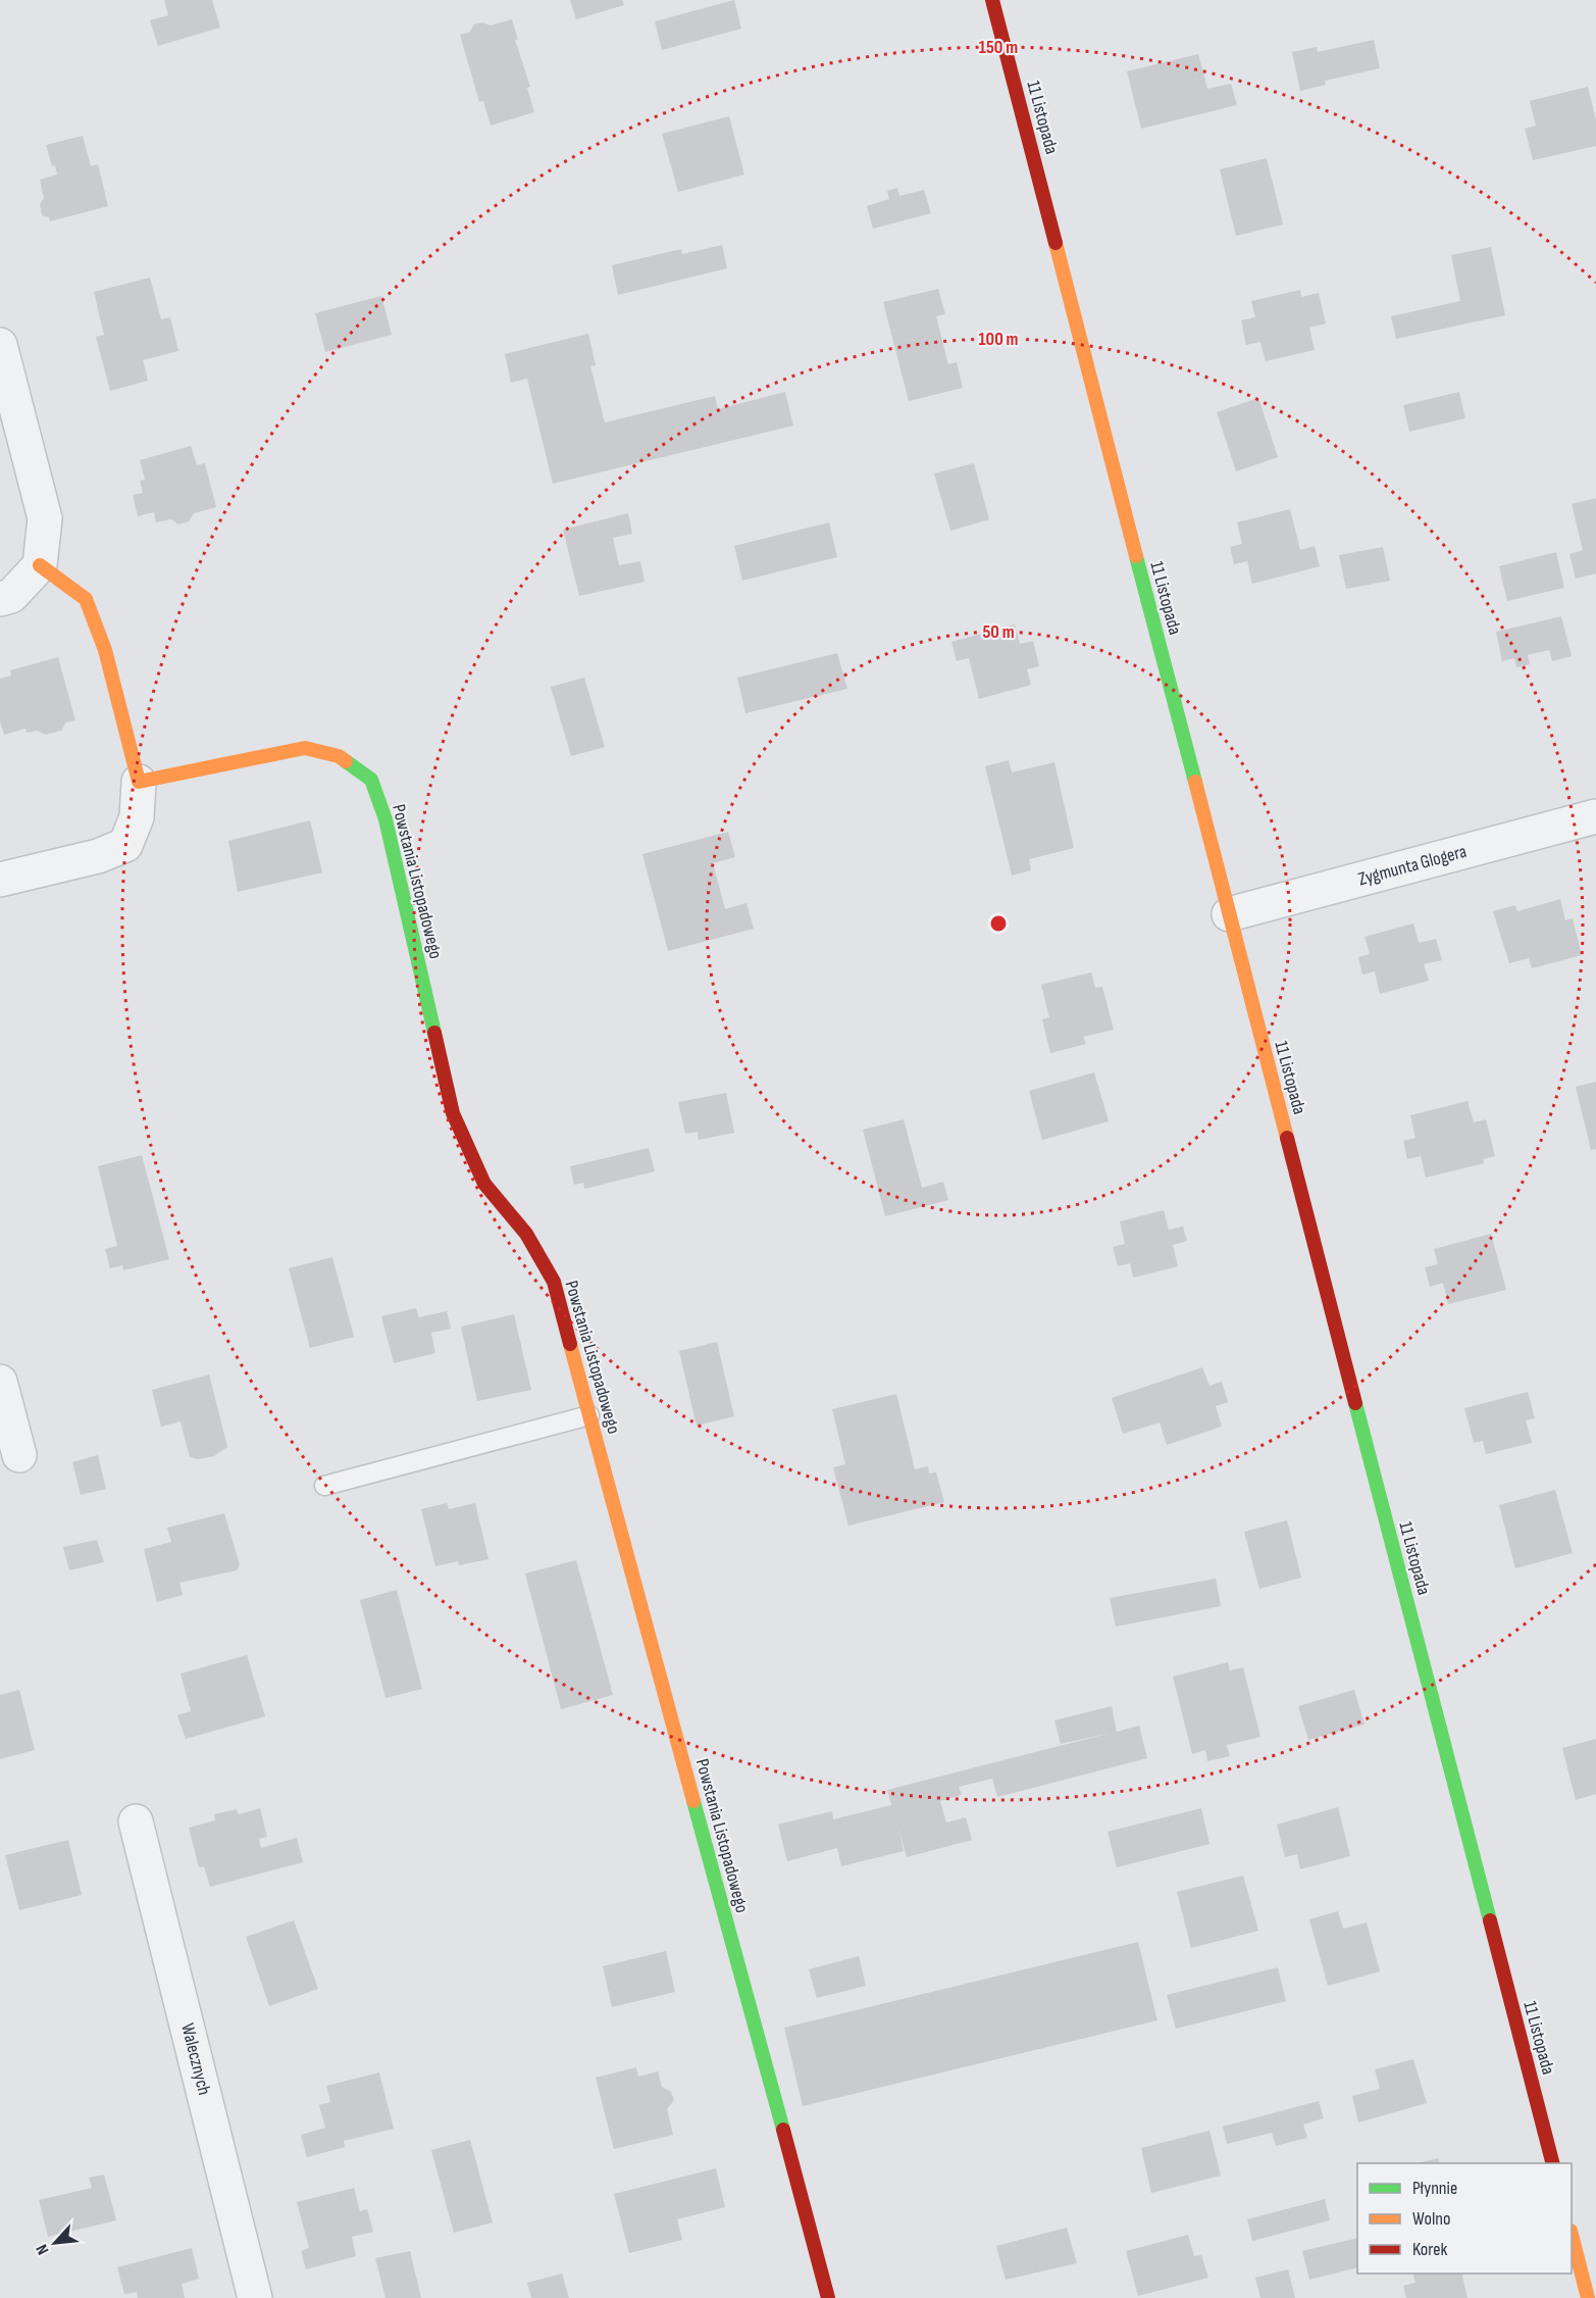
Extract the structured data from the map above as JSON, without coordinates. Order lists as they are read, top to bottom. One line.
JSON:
{"streets":{"main road":["11 Listopada","Powstania Listopadowego"],"street":["Zygmunta Glogera","Walecznych"]},"crossings":[["11 Listopada","Zygmunta Glogera"]],"legend":["Płynnie","Wolno","Korek"],"north":"bottom left","rings":["150 m","100 m","50 m"]}
